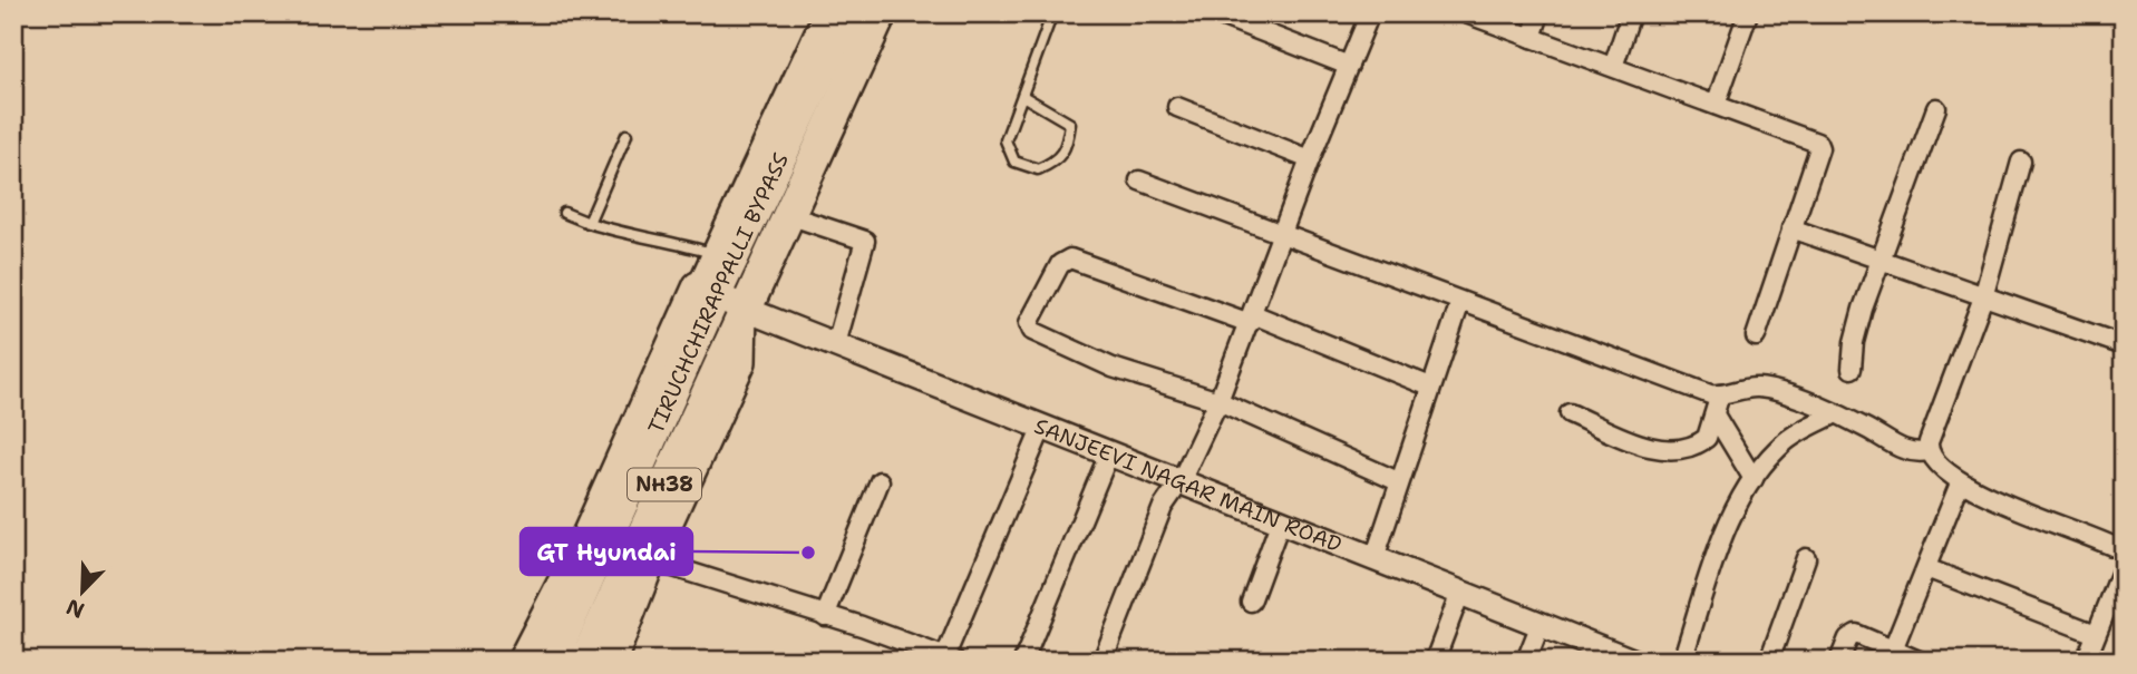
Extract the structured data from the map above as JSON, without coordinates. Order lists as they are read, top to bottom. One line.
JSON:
{"streets":{"highway":["TIRUCHCHIRAPPALLI BYPASS","NH38"],"street":["SANJEEVI NAGAR MAIN ROAD"]},"crossings":[["TIRUCHCHIRAPPALLI BYPASS","SANJEEVI NAGAR MAIN ROAD"]],"places":["GT Hyundai"],"north":"bottom left"}
